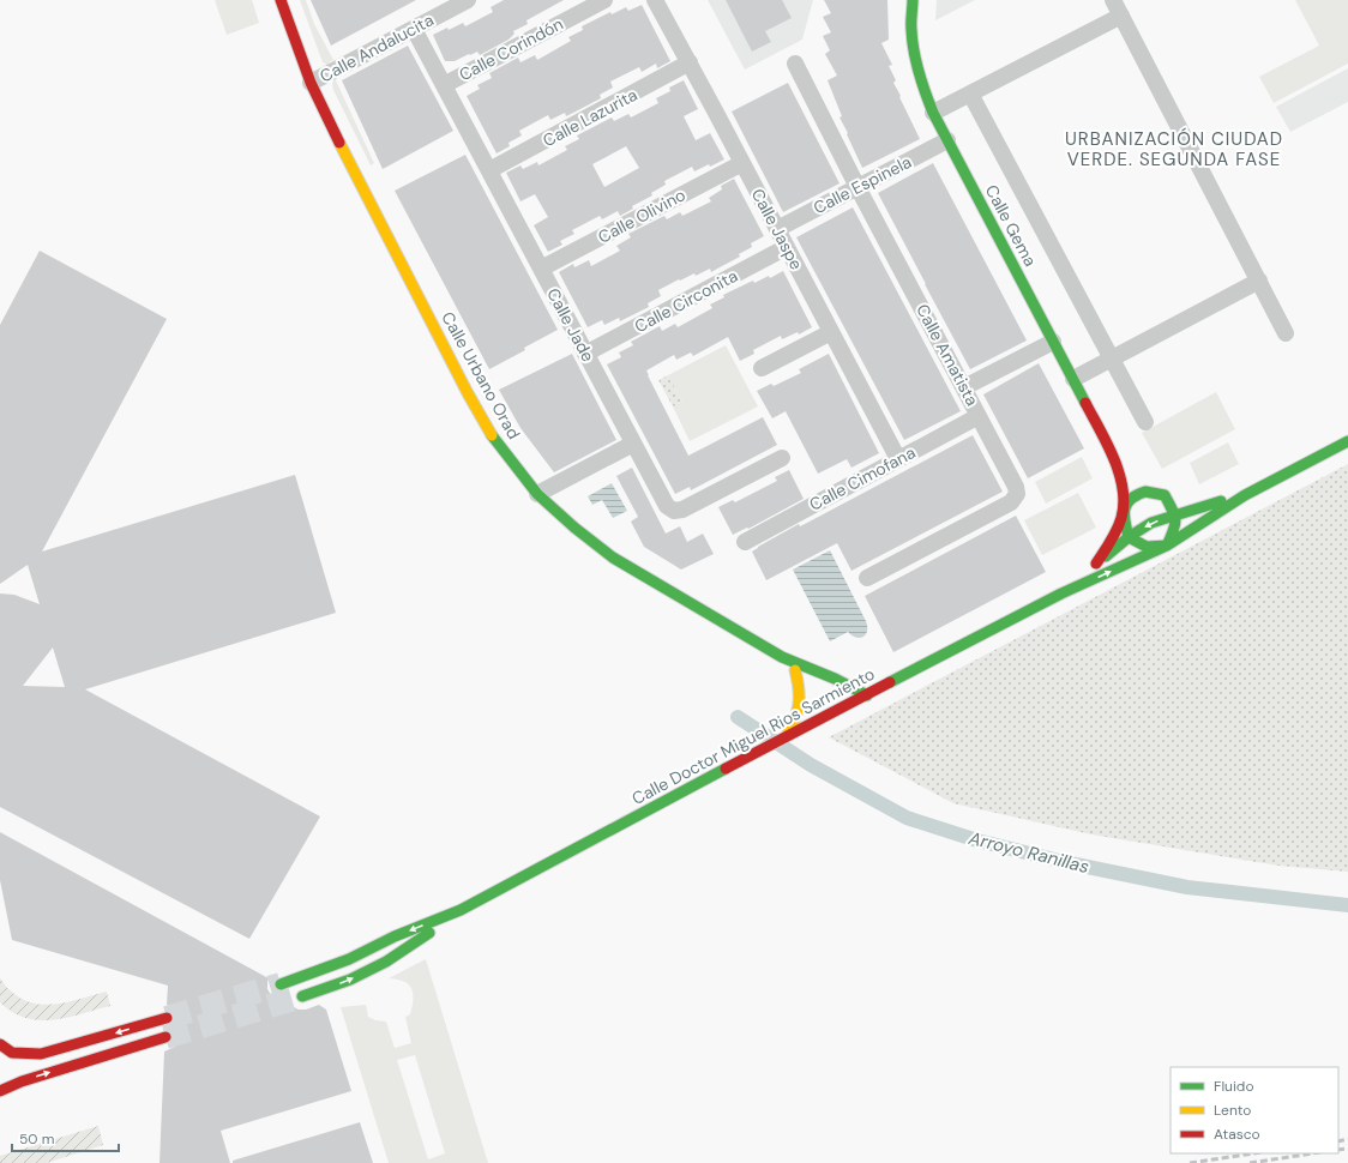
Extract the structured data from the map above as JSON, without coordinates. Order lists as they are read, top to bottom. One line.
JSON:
{"streets":{"street":["Calle Andalucita","Calle Corindón","Calle Lazurita","Calle Espinela","Calle Olivino","Calle Gema","Calle Jaspe","Calle Circonita","Calle Jade","Calle Amatista","Calle Urbano Orad","Calle Cimofana","Calle Doctor Miguel Rios Sarmiento"]},"crossings":[["Calle Andalucita","Calle Jade"],["Calle Andalucita","Calle Urbano Orad"],["Calle Corindón","Calle Jade"],["Calle Lazurita","Calle Jaspe"],["Calle Lazurita","Calle Jade"],["Calle Espinela","Calle Gema"],["Calle Espinela","Calle Jaspe"],["Calle Espinela","Calle Amatista"],["Calle Olivino","Calle Jaspe"],["Calle Olivino","Calle Jade"],["Calle Gema","Calle Doctor Miguel Rios Sarmiento"],["Calle Jaspe","Calle Circonita"],["Calle Jaspe","Calle Cimofana"],["Calle Circonita","Calle Jade"],["Calle Amatista","Calle Cimofana"],["Calle Urbano Orad","Calle Doctor Miguel Rios Sarmiento"]],"districts":["URBANIZACIÓN CIUDAD VERDE. SEGUNDA FASE"],"water":["Arroyo Ranillas"],"legend":["Fluido","Lento","Atasco"],"scale_bar":"50 m"}
